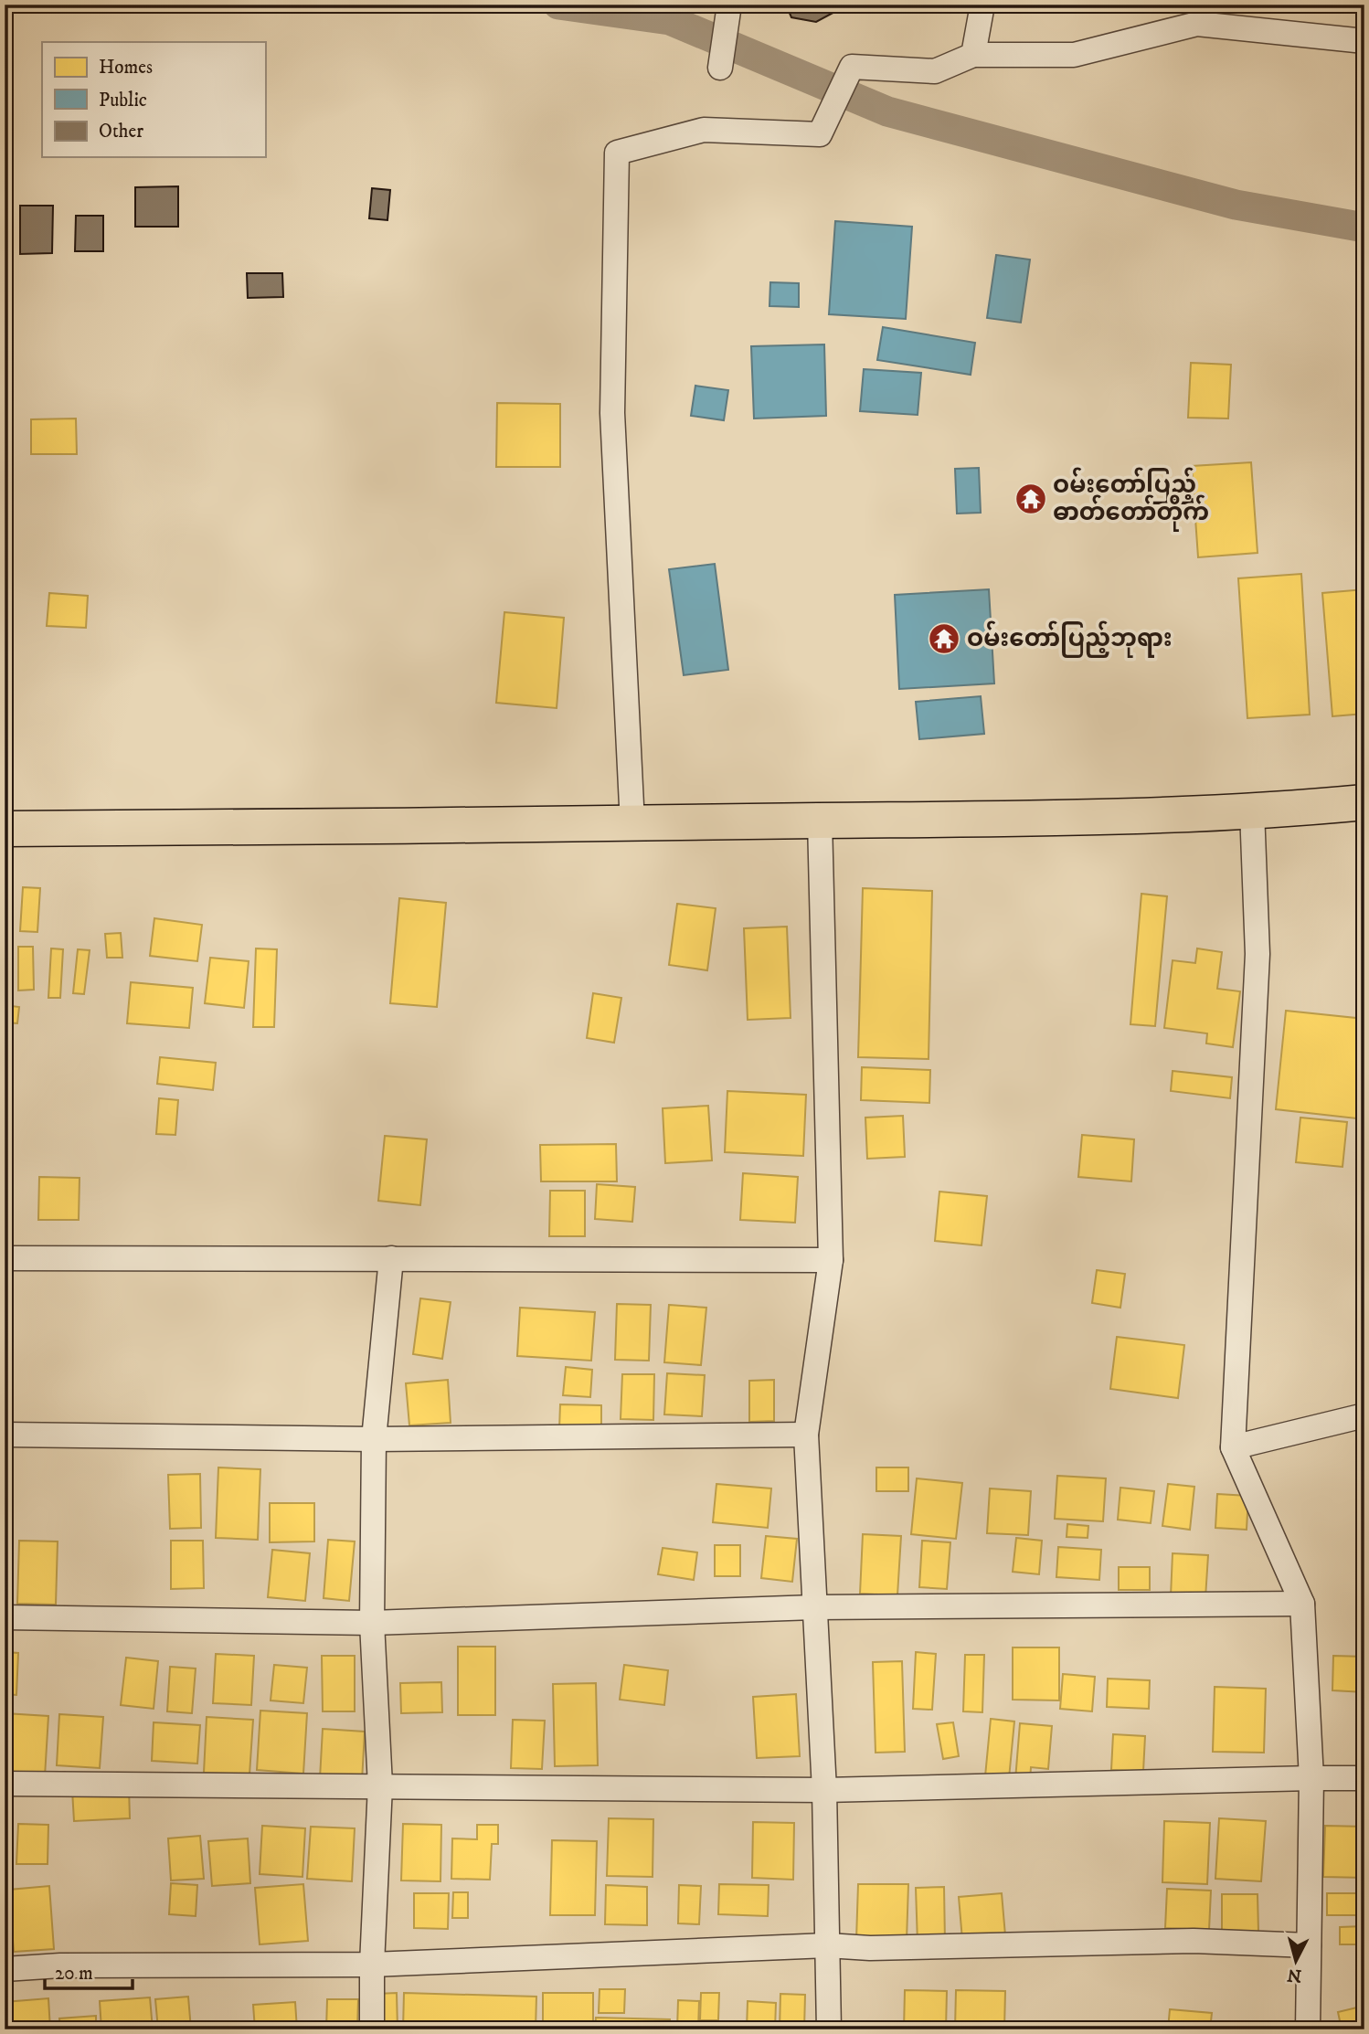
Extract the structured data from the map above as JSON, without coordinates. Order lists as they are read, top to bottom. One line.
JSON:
{"places":{"temple":["ဝမ်းတော်ပြည့် ဓာတ်တော်တိုက်","ဝမ်းတော်ပြည့်ဘုရား"]},"legend":["Homes","Public","Other"],"scale_bar":"20 m","north":"bottom"}
